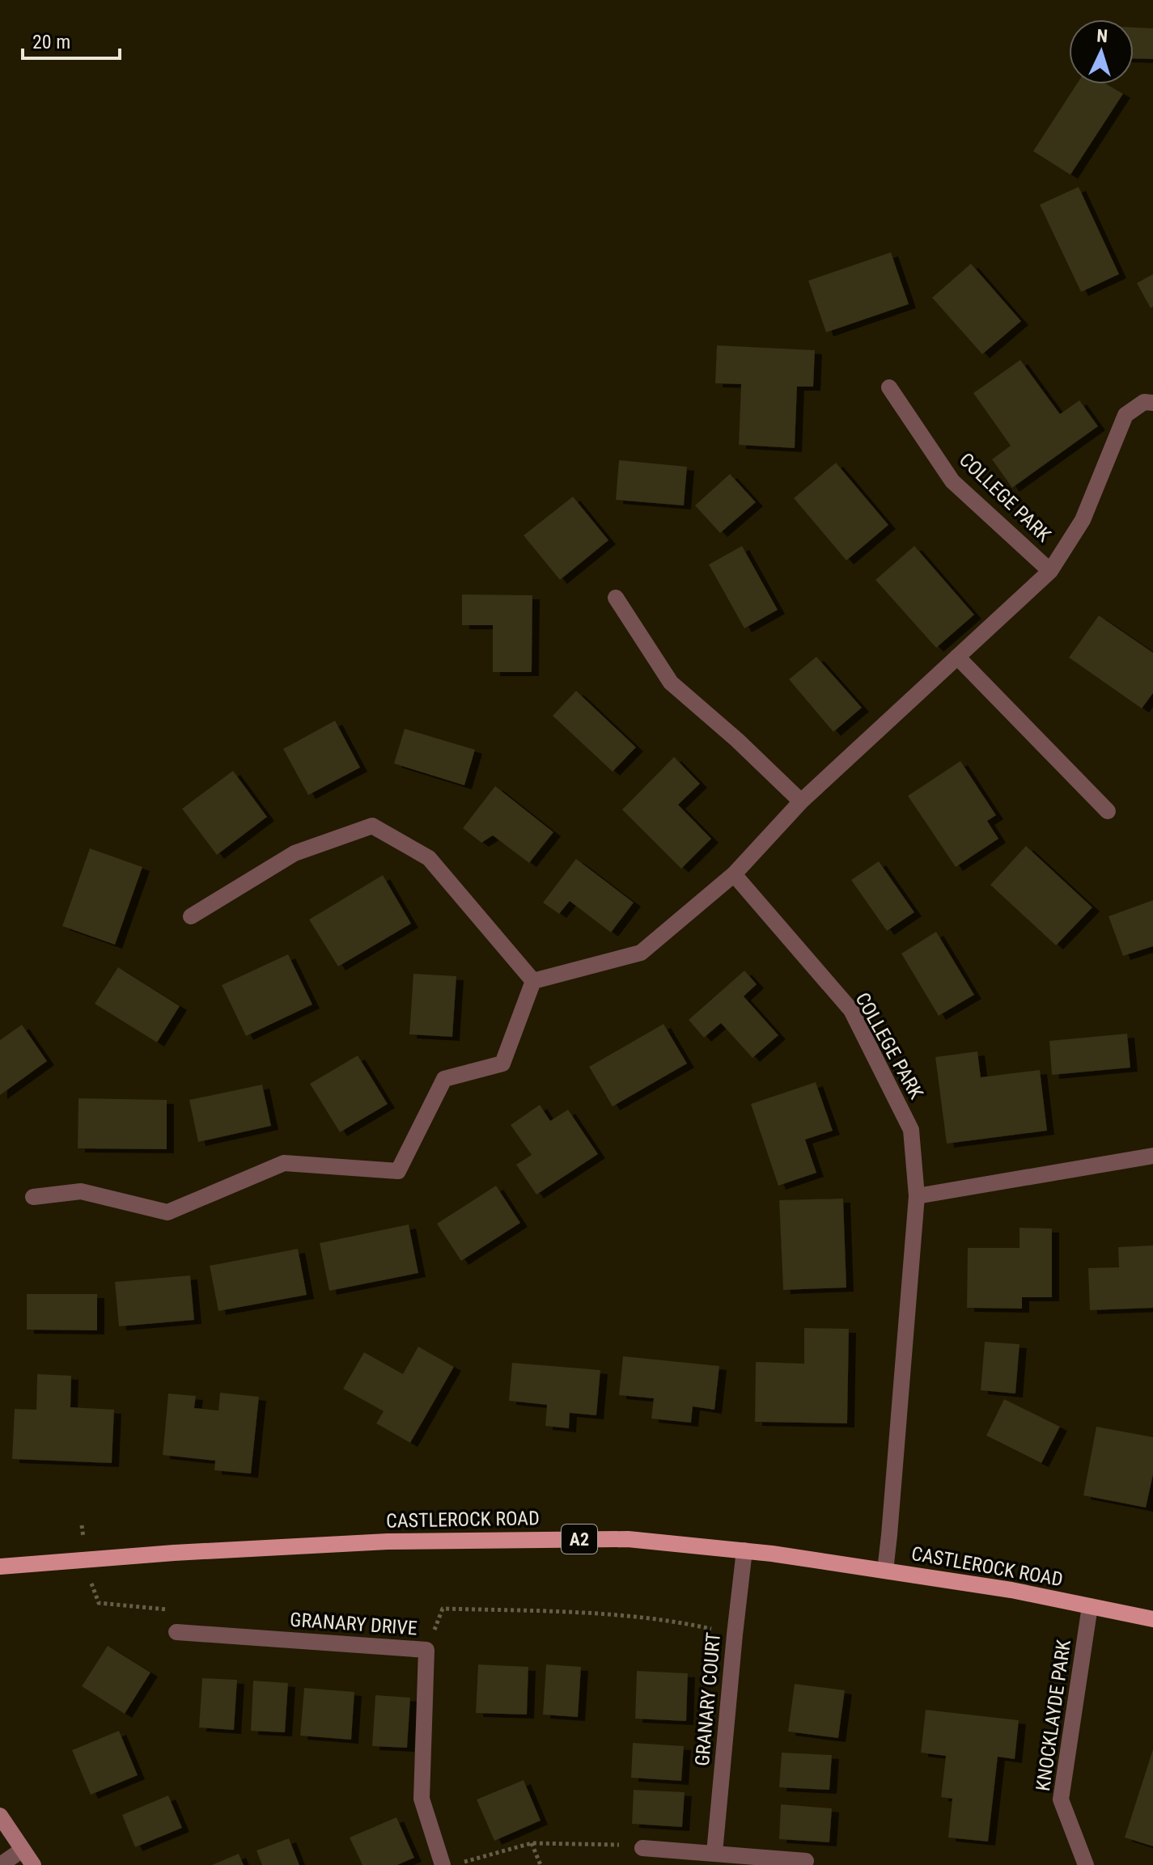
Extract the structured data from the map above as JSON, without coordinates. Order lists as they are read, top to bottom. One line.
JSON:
{"streets":{"main road":["CASTLEROCK ROAD","A2"],"street":["COLLEGE PARK","GRANARY DRIVE","GRANARY COURT","KNOCKLAYDE PARK"]},"crossings":[["COLLEGE PARK","CASTLEROCK ROAD"],["CASTLEROCK ROAD","GRANARY COURT"],["CASTLEROCK ROAD","KNOCKLAYDE PARK"]],"scale_bar":"20 m","north":"top"}
